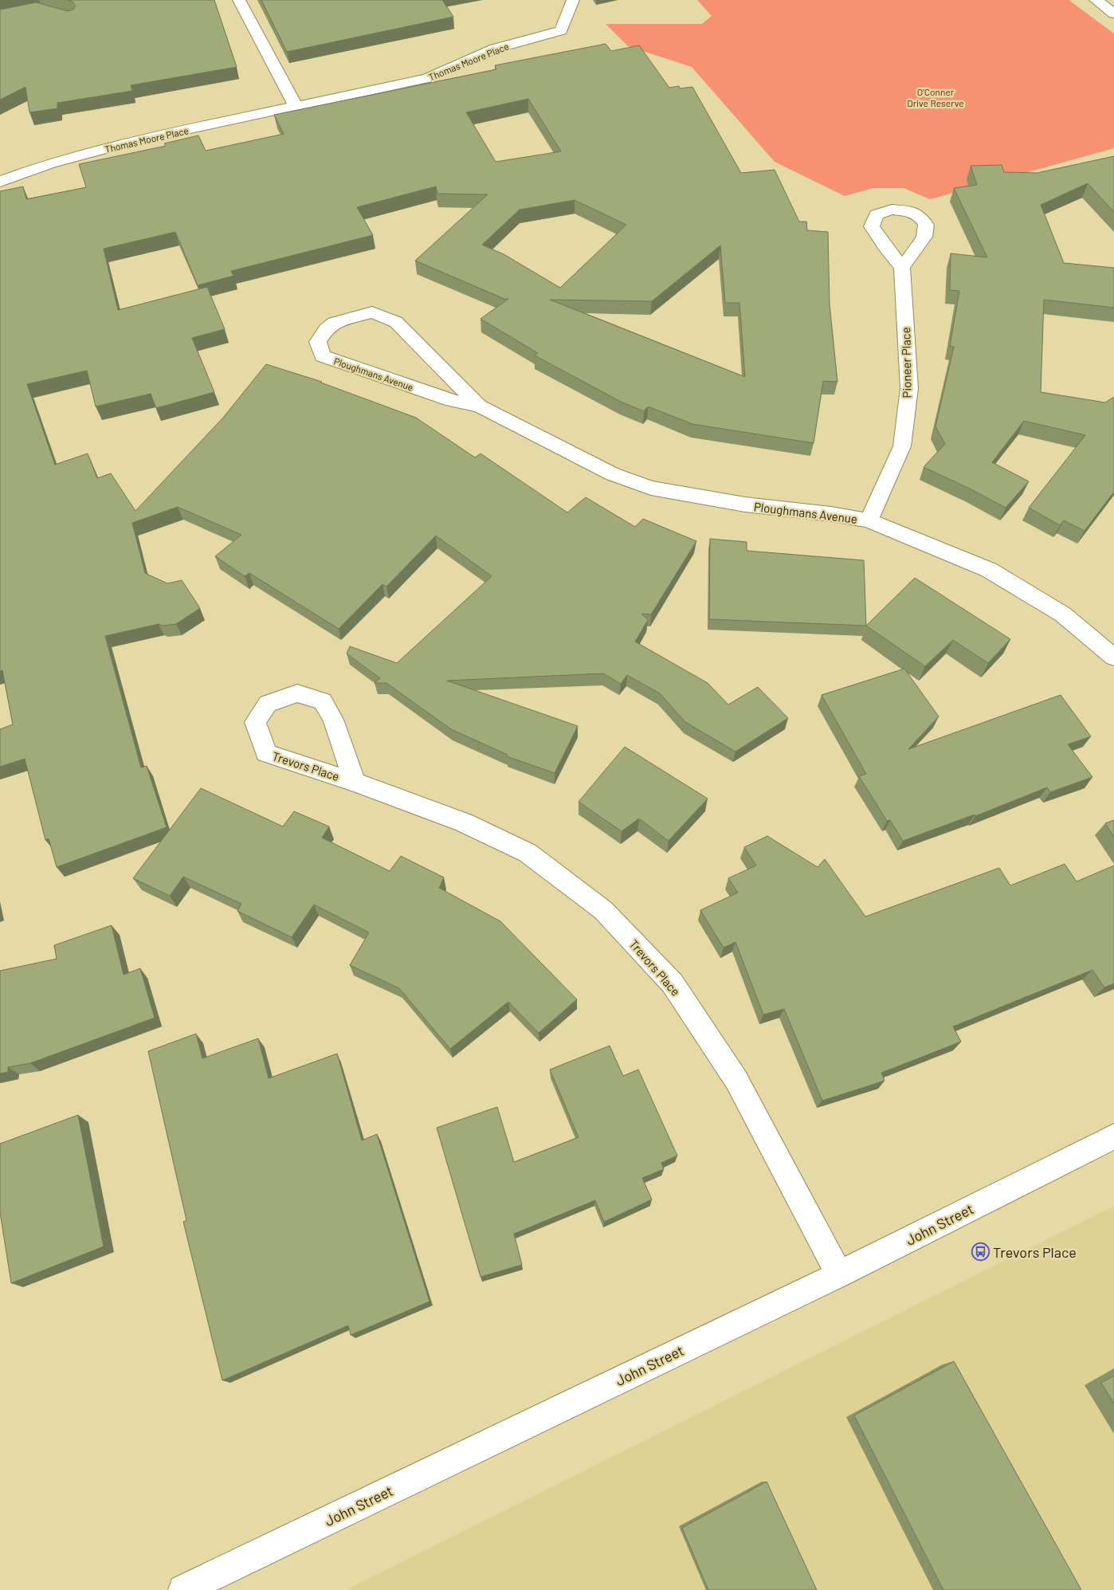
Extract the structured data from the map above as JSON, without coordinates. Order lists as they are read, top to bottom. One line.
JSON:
{"streets":{"street":["Thomas Moore Place","Pioneer Place","Ploughmans Avenue","Trevors Place","John Street"]},"crossings":[["Pioneer Place","Ploughmans Avenue"],["Trevors Place","John Street"]],"parks":["O'Conner Drive Reserve"],"places":{"bus stop":["Trevors Place"]}}
